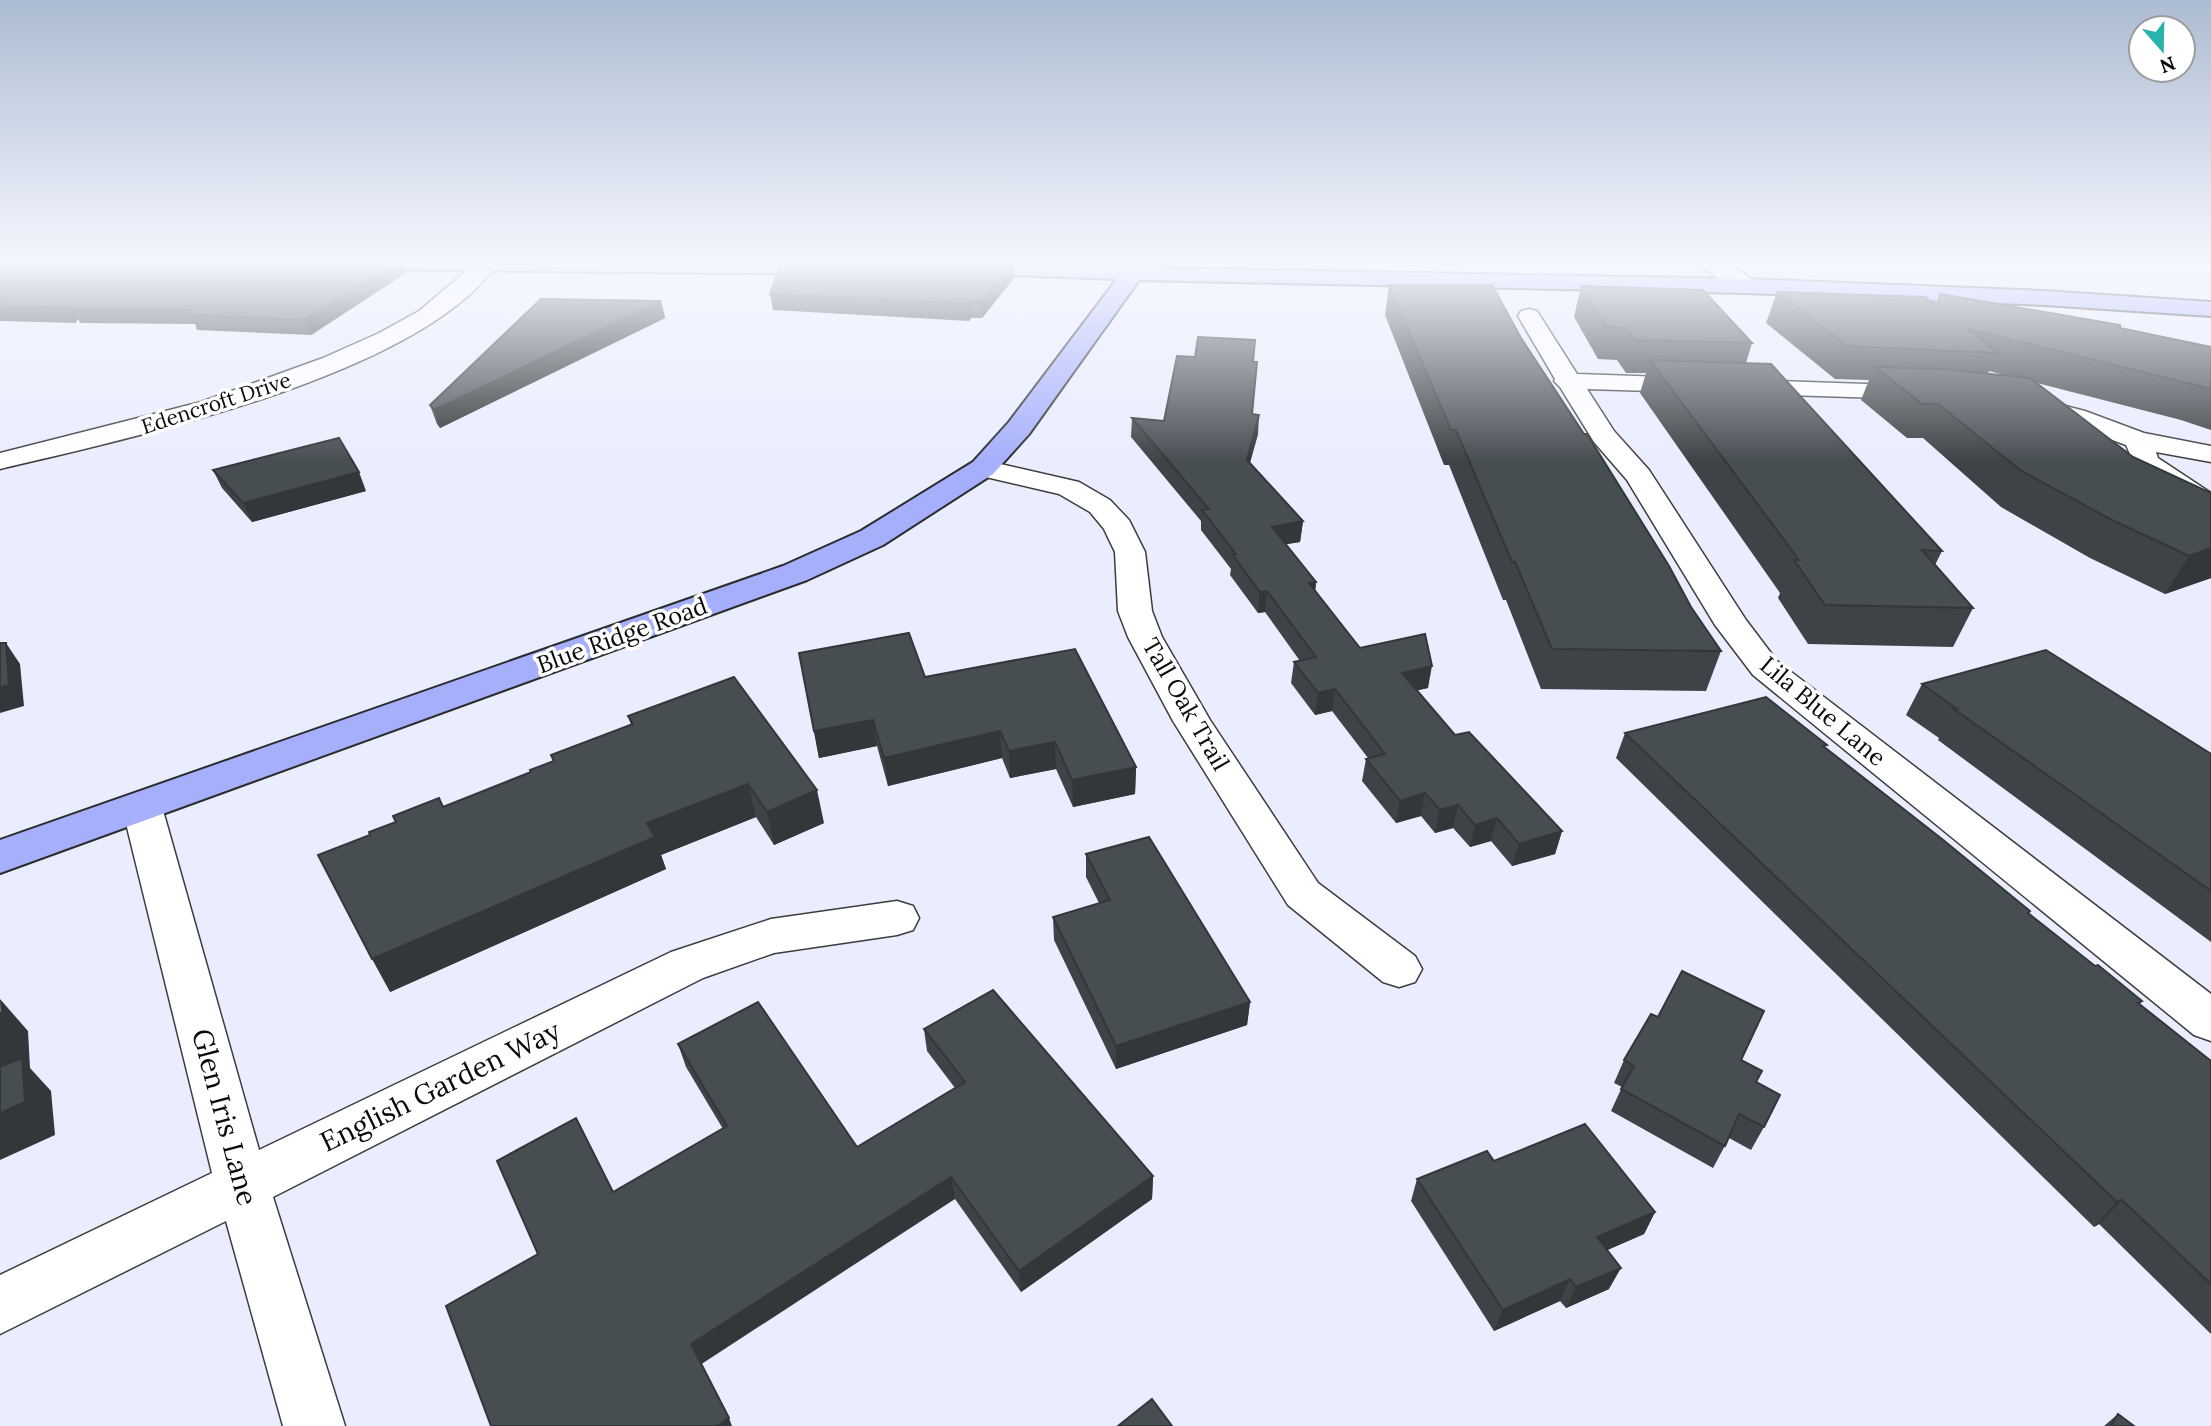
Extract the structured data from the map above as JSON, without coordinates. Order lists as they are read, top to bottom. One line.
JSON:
{"streets":{"main road":["Blue Ridge Road"],"street":["Edencroft Drive","Tall Oak Trail","Lila Blue Lane","English Garden Way","Glen Iris Lane"]},"crossings":[["Blue Ridge Road","Tall Oak Trail"],["Blue Ridge Road","Glen Iris Lane"],["English Garden Way","Glen Iris Lane"]],"north":"bottom"}
